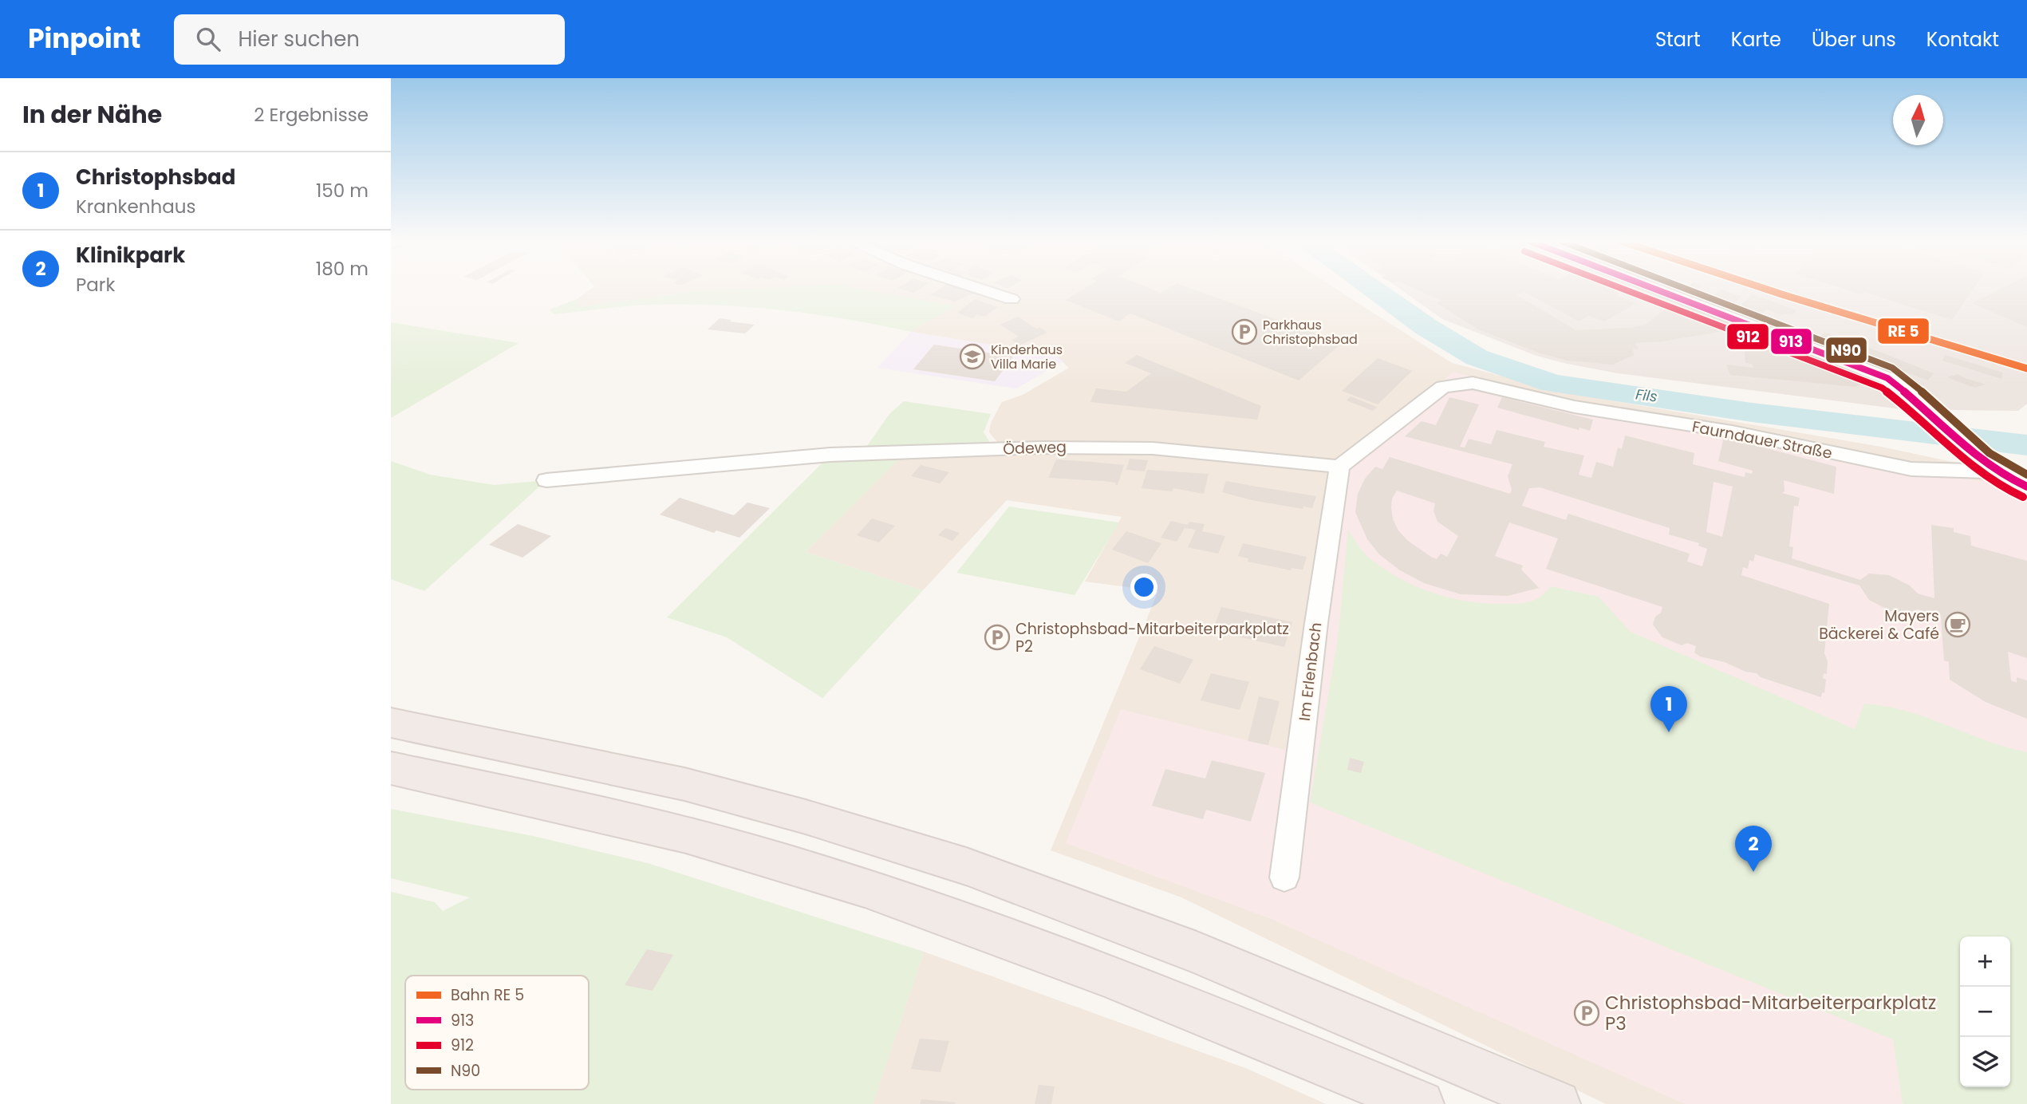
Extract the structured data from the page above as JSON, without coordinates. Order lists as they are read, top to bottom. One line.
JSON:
{"streets":{"street":["Faurndauer Straße","Ödeweg","Im Erlenbach"]},"crossings":[["Faurndauer Straße","Ödeweg"],["Faurndauer Straße","Im Erlenbach"],["Ödeweg","Im Erlenbach"]],"water":["Fils"],"places":{"parking":["Parkhaus Christophsbad","Christophsbad-Mitarbeiterparkplatz P2","Christophsbad-Mitarbeiterparkplatz P3"],"school or university":["Kinderhaus Villa Marie"],"cafe":["Mayers Bäckerei & Café"]},"lines":["transit line 913","transit line 912","transit line N90"],"legend":["Bahn RE 5","913","912","N90"],"north":"top","page":{"header":"Pinpoint","search":"Hier suchen","nav":["Start","Karte","Über uns","Kontakt"],"heading":["In der Nähe","2 Ergebnisse"],"list":[{"mark":"1","name":"Christophsbad","note":"Krankenhaus","value":"150 m"},{"mark":"2","name":"Klinikpark","note":"Park","value":"180 m"}],"pins":["1","2"],"map_buttons":["+","−"]}}
